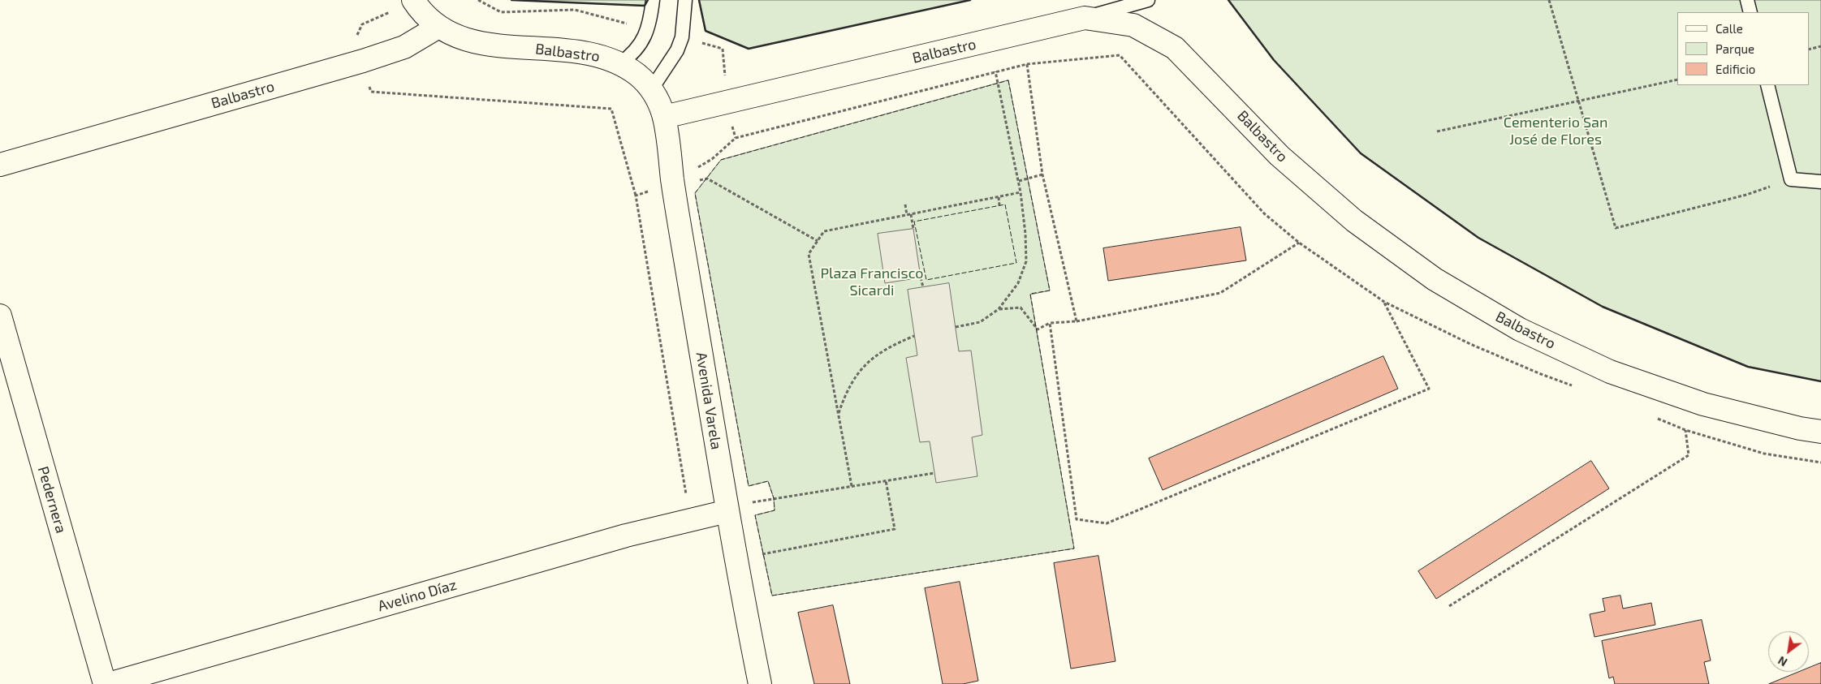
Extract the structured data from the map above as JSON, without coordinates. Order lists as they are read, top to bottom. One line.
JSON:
{"streets":{"street":["Balbastro","Avenida Varela","Pedernera","Avelino Díaz"]},"crossings":[["Balbastro","Avenida Varela"],["Avenida Varela","Avelino Díaz"]],"parks":["Cementerio San José de Flores","Plaza Francisco Sicardi"],"legend":["Calle","Parque","Edificio"],"north":"bottom left"}
